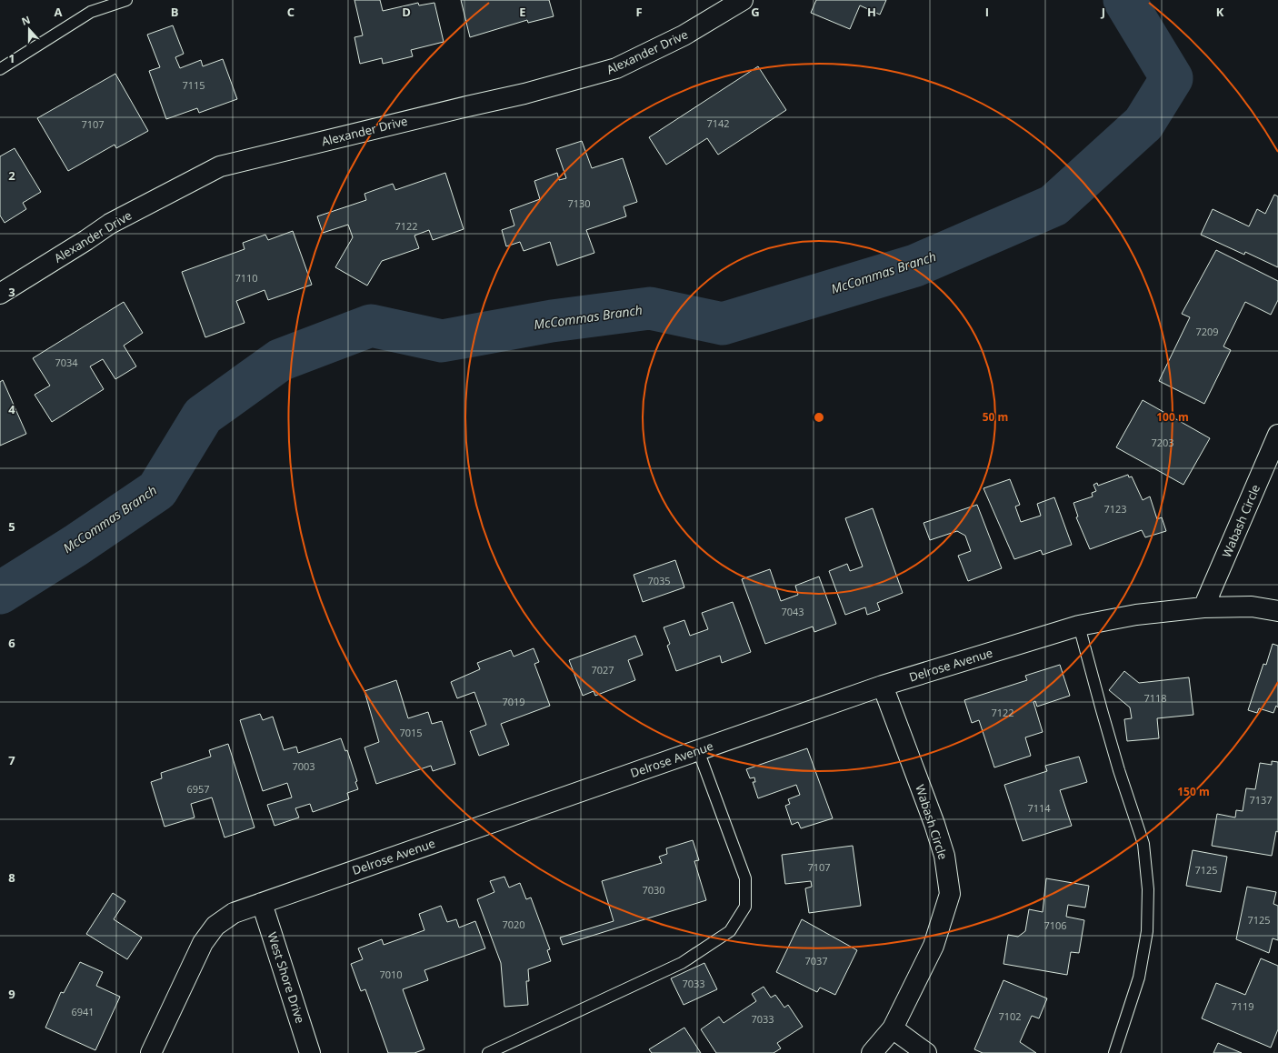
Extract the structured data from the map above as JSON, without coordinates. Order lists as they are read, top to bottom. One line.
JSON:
{"streets":{"street":["Alexander Drive","Wabash Circle","Delrose Avenue","West Shore Drive"]},"crossings":[["Wabash Circle","Delrose Avenue"],["Delrose Avenue","West Shore Drive"]],"water":["McCommas Branch"],"house_numbers":["7115","7142","7107","7130","7122","7110","7209","7034","7203","7123","7035","7043","7027","7118","7019","7122","7015","7003","6957","7137","7114","7107","7125","7030","7125","7020","7106","7037","7010","7033","7119","6941","7102","7033"],"north":"top","grid":{"columns":["A","B","C","D","E","F","G","H","I","J","K"],"rows":["1","2","3","4","5","6","7","8","9"]},"rings":["50 m","100 m","150 m"]}
